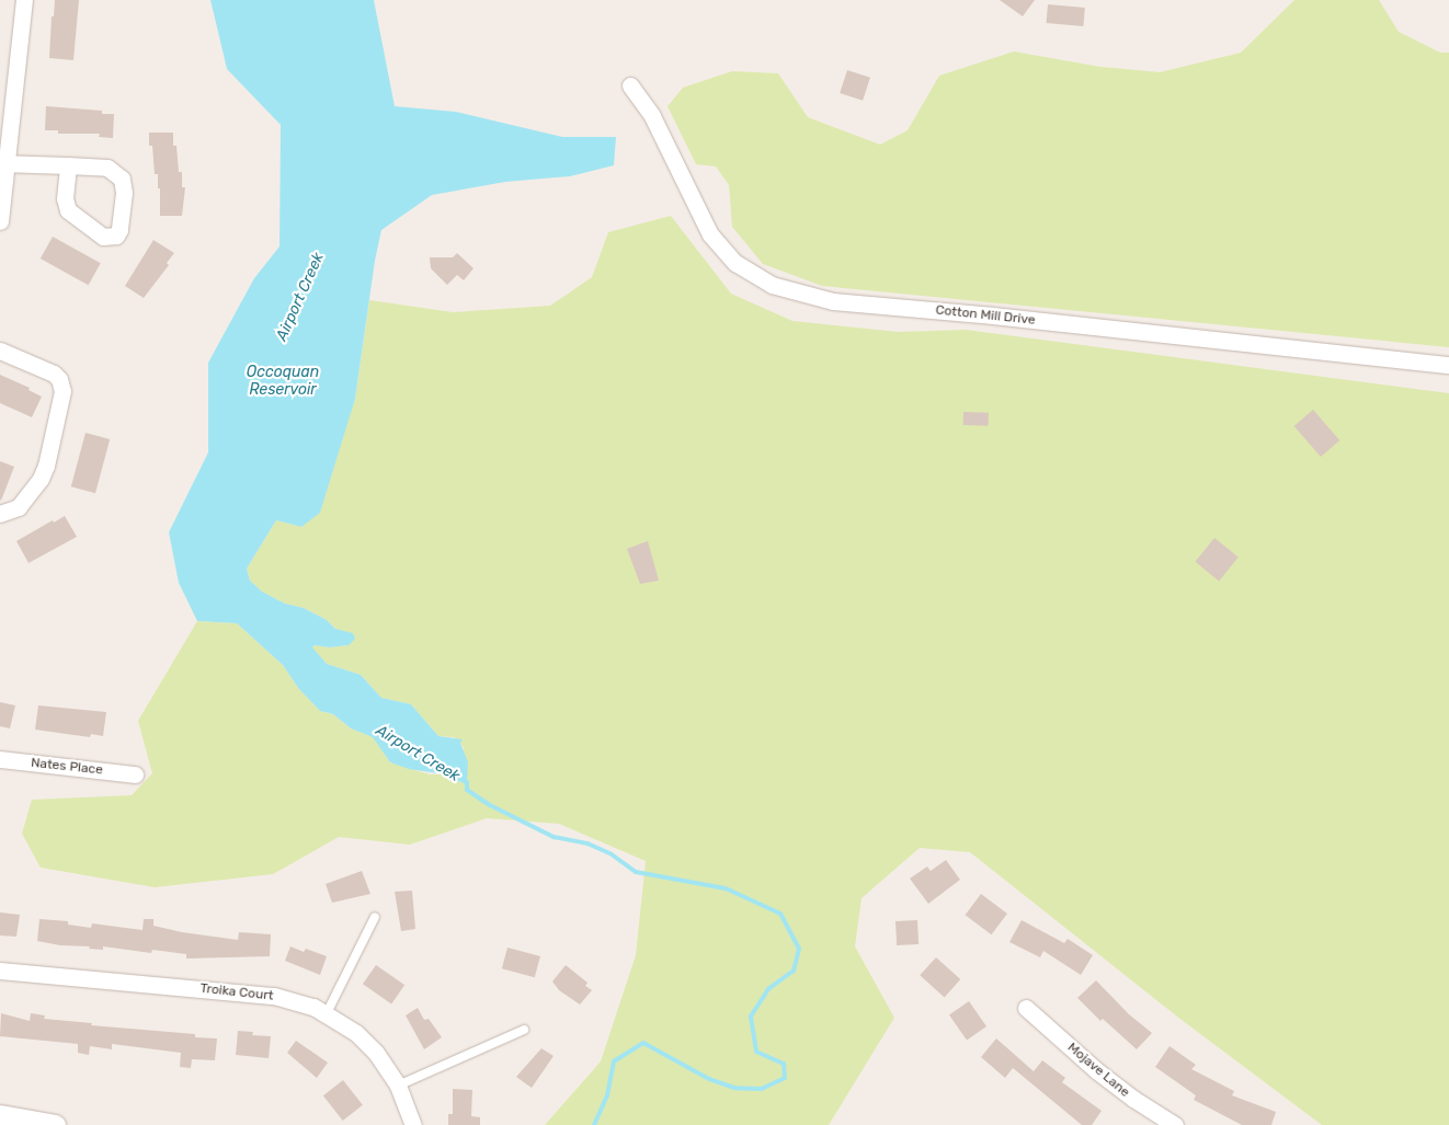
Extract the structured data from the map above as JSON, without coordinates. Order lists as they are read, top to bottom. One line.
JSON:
{"streets":{"street":["Cotton Mill Drive","Nates Place","Troika Court","Mojave Lane"]},"water":["Airport Creek","Occoquan Reservoir"]}
